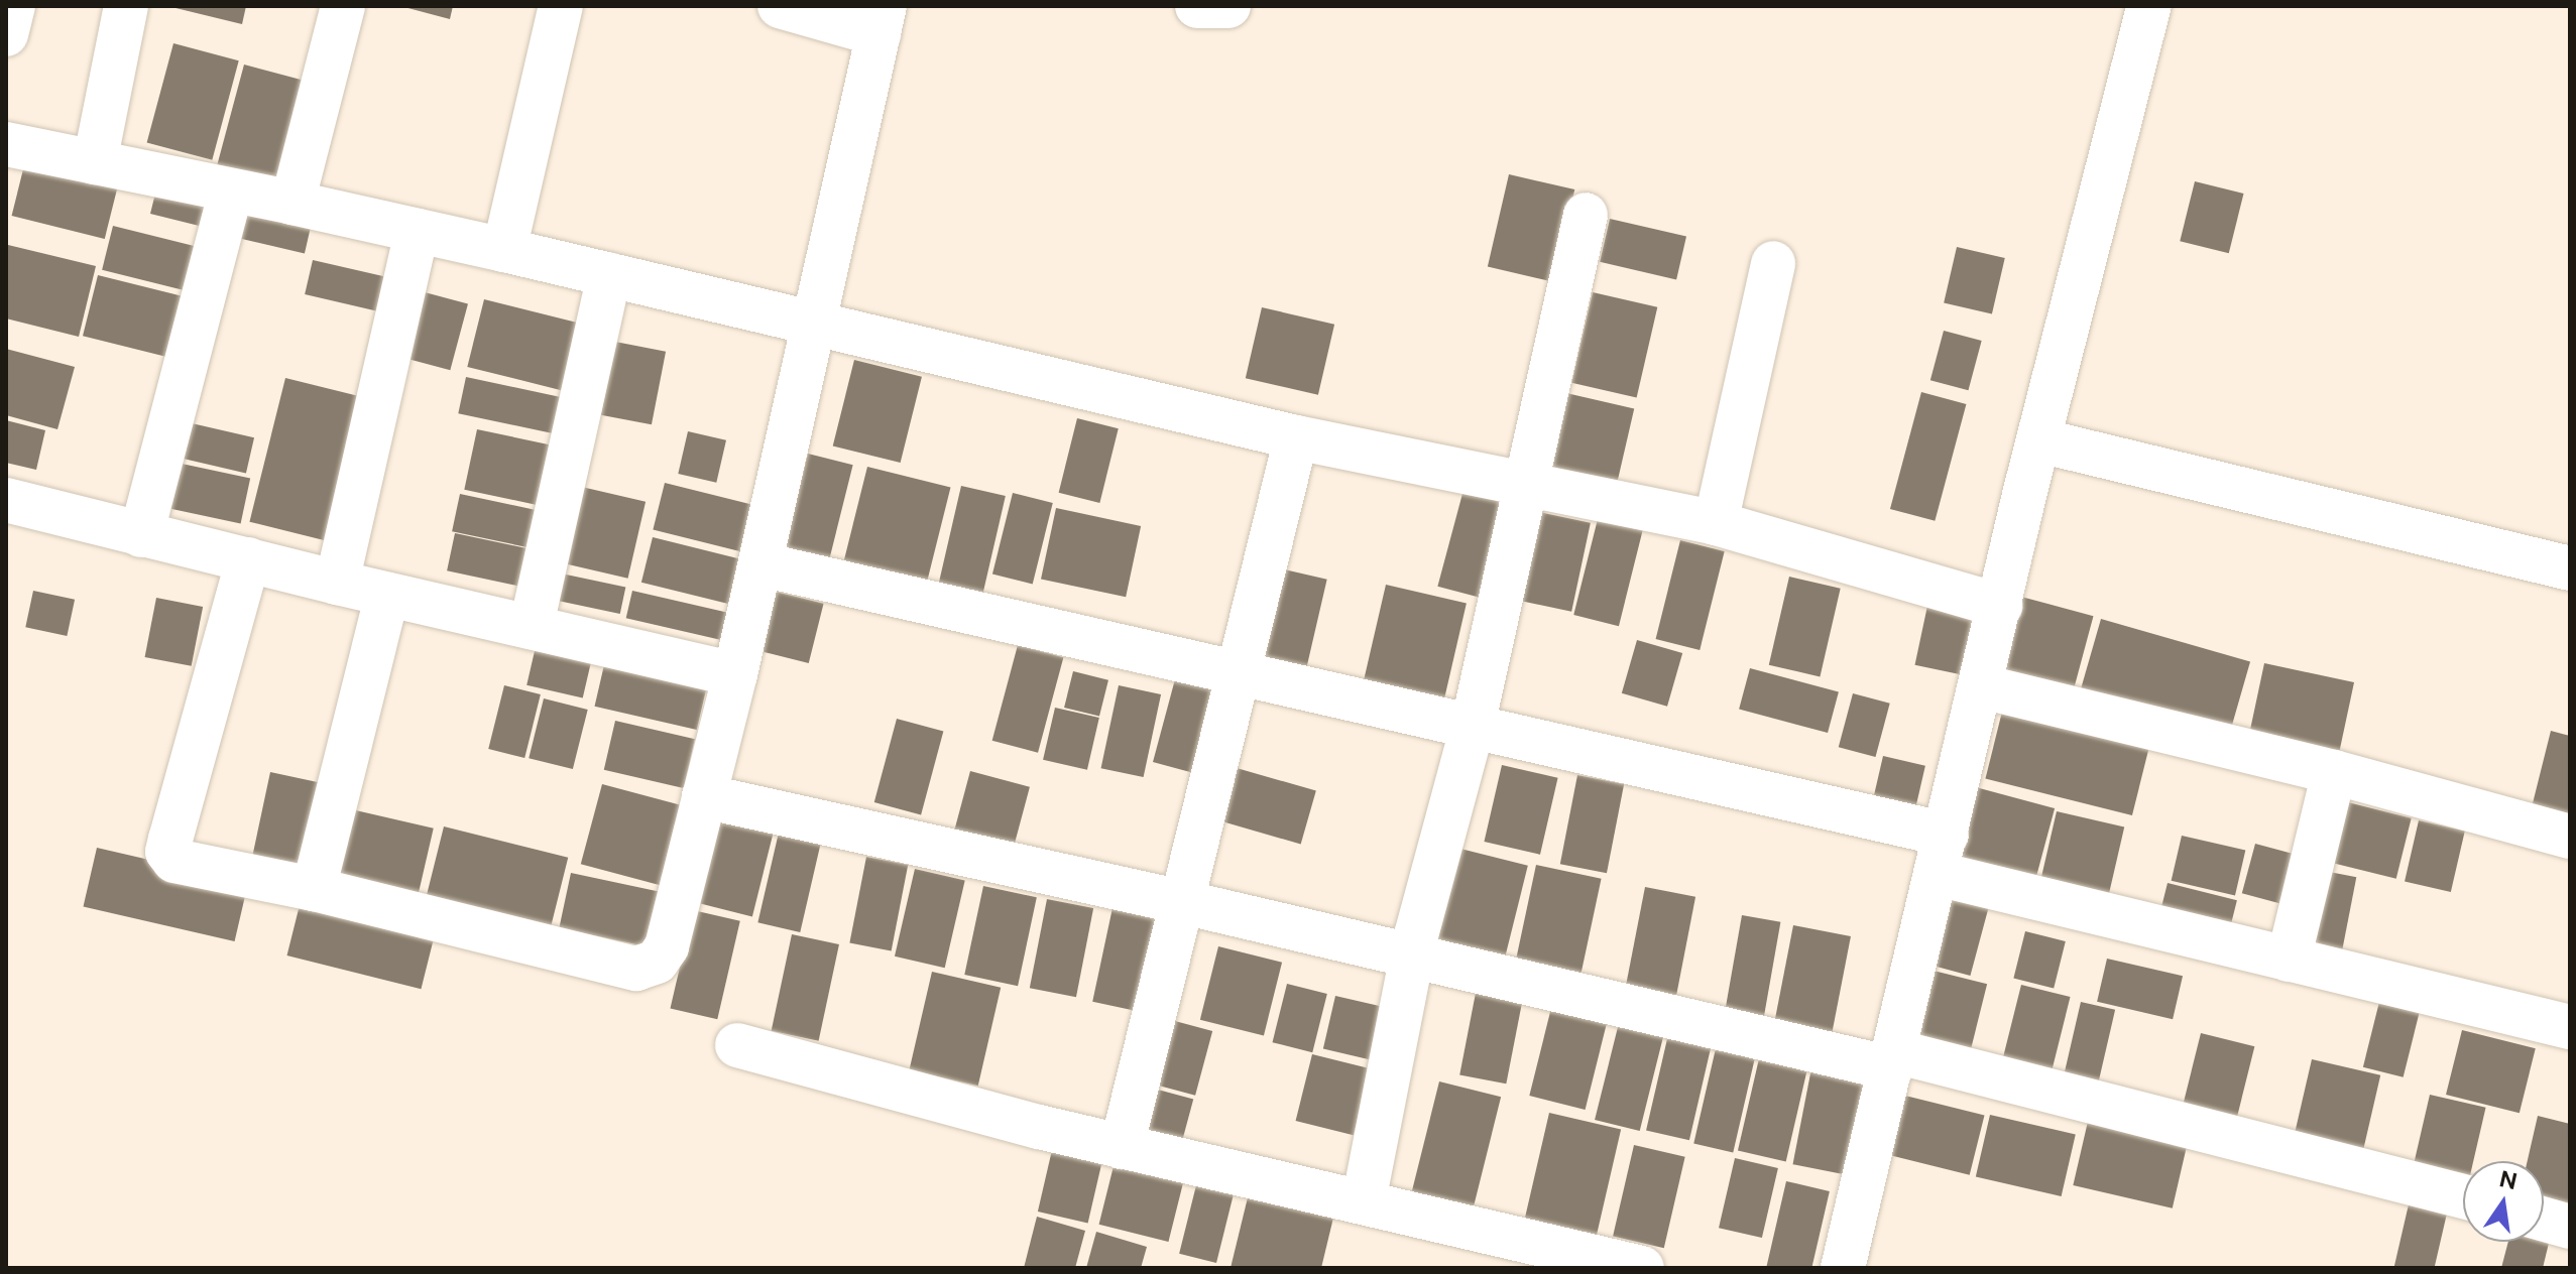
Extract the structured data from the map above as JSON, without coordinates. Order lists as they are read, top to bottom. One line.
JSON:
{"north":"top"}
